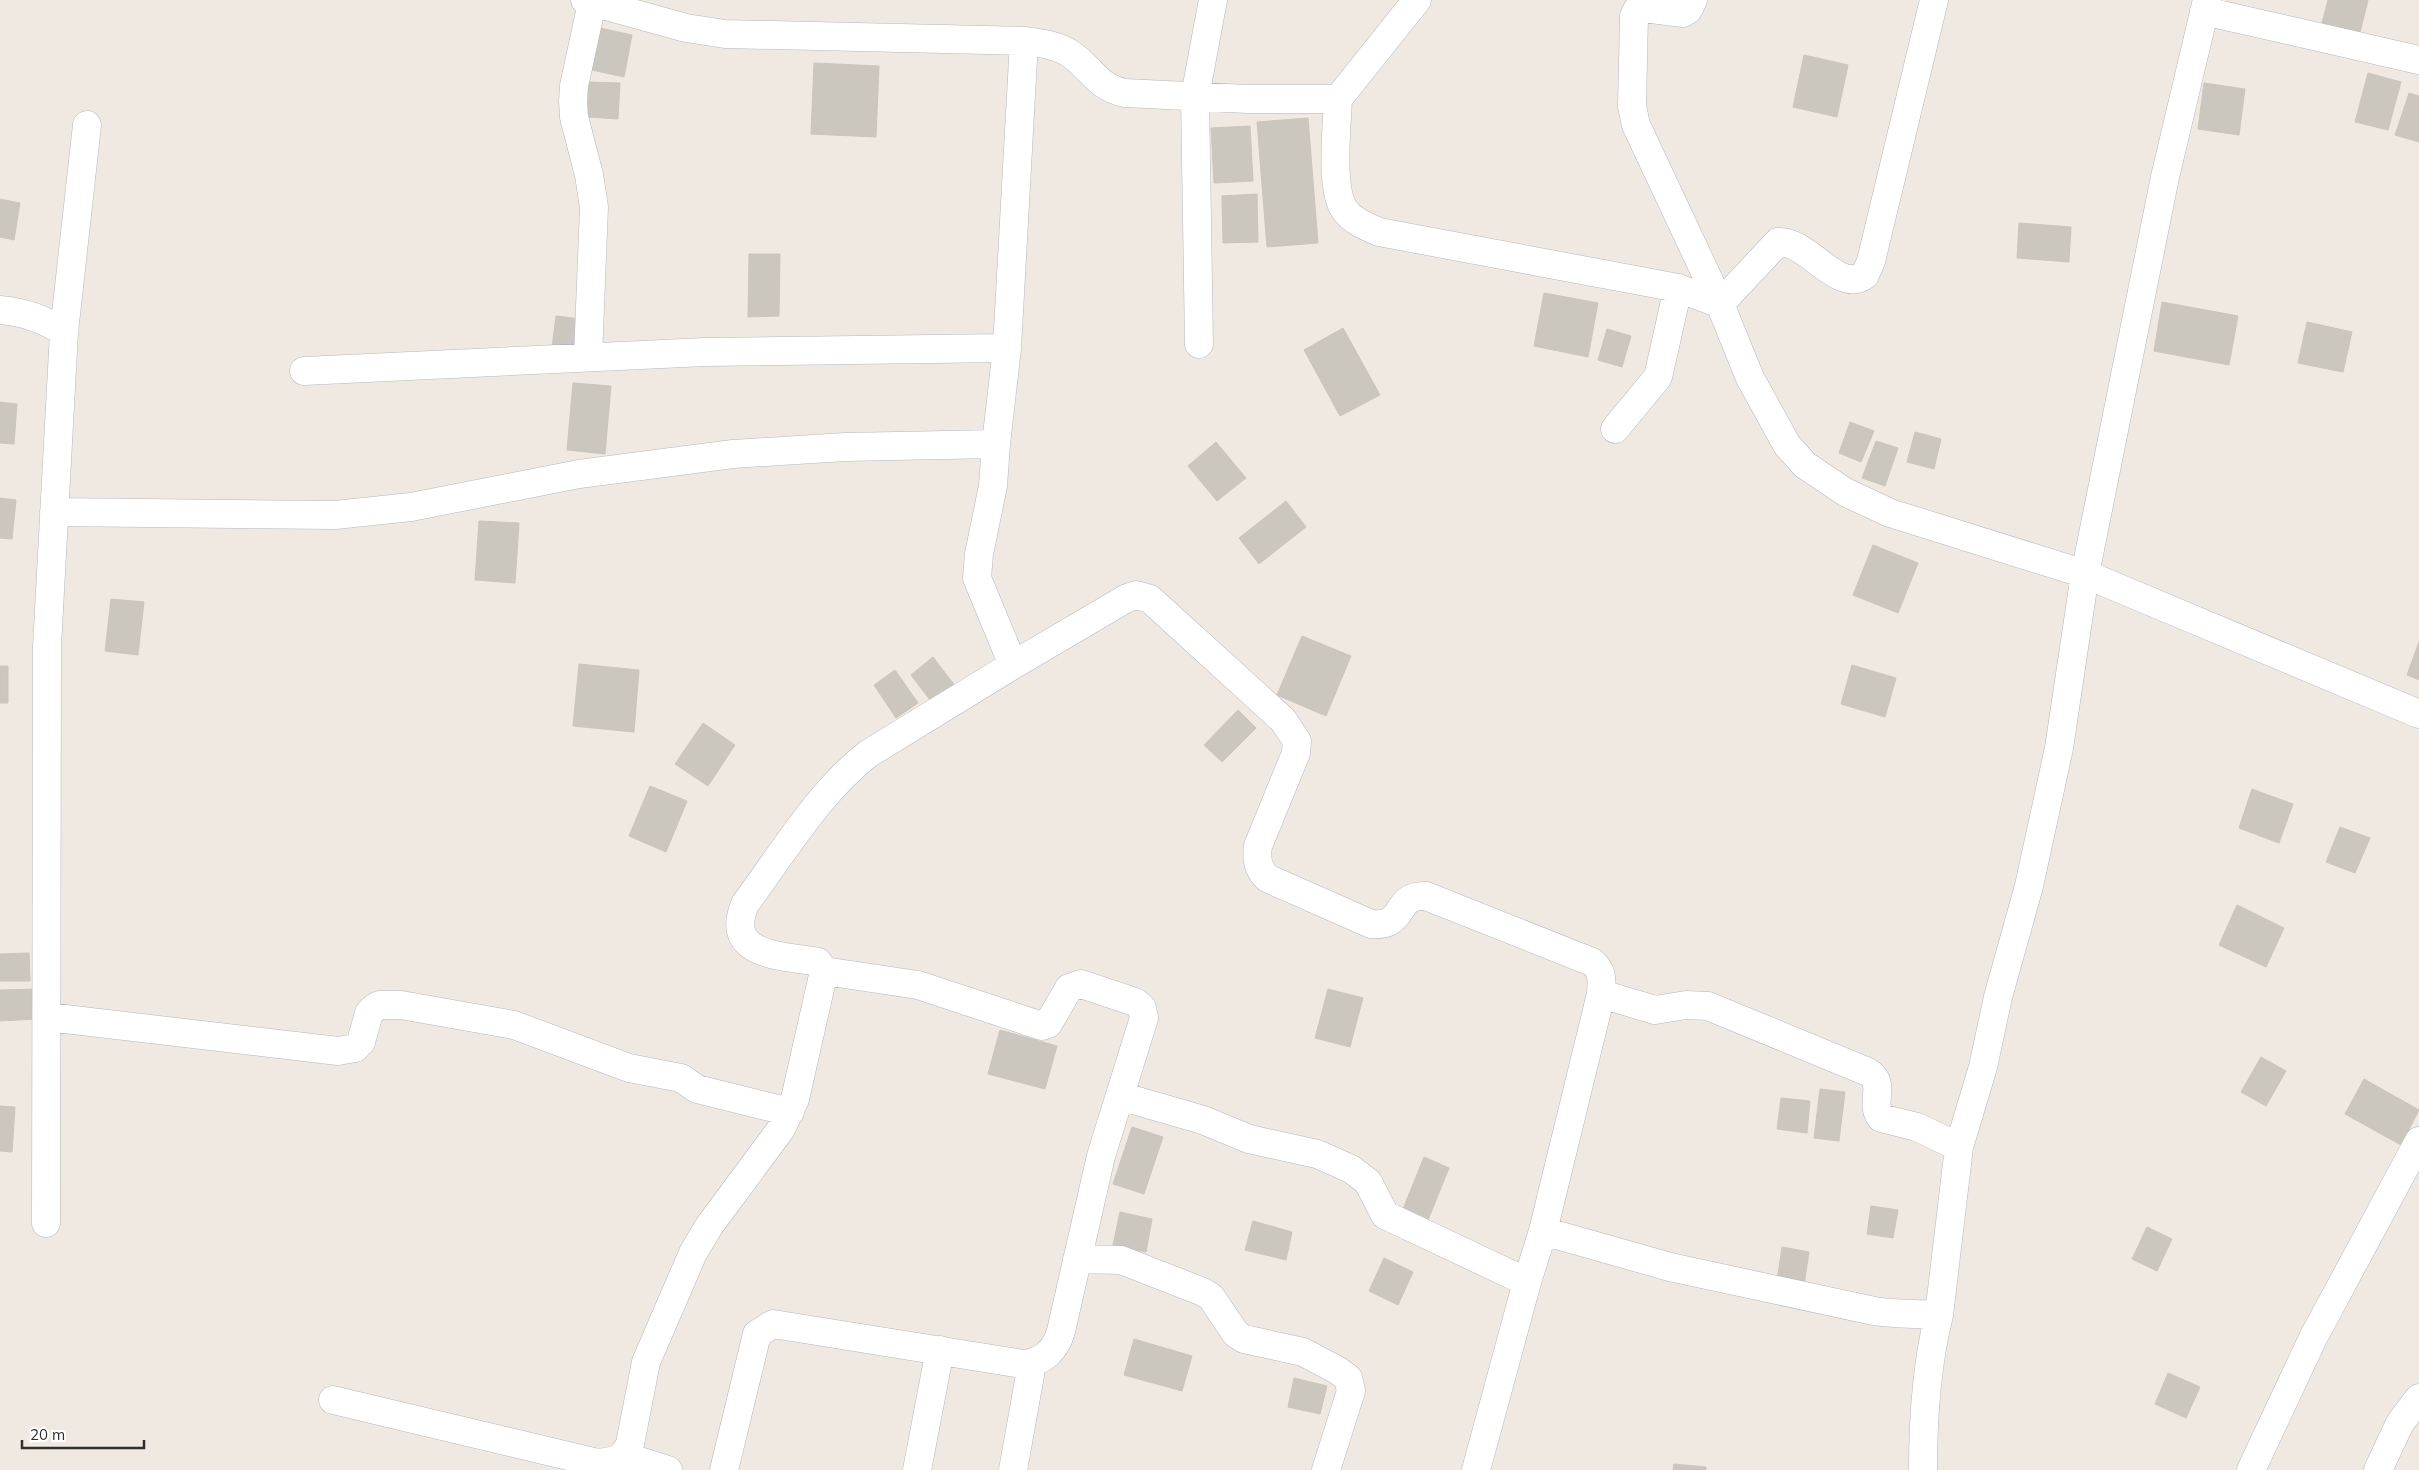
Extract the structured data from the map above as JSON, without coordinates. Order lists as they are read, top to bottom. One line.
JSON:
{"scale_bar":"20 m"}
